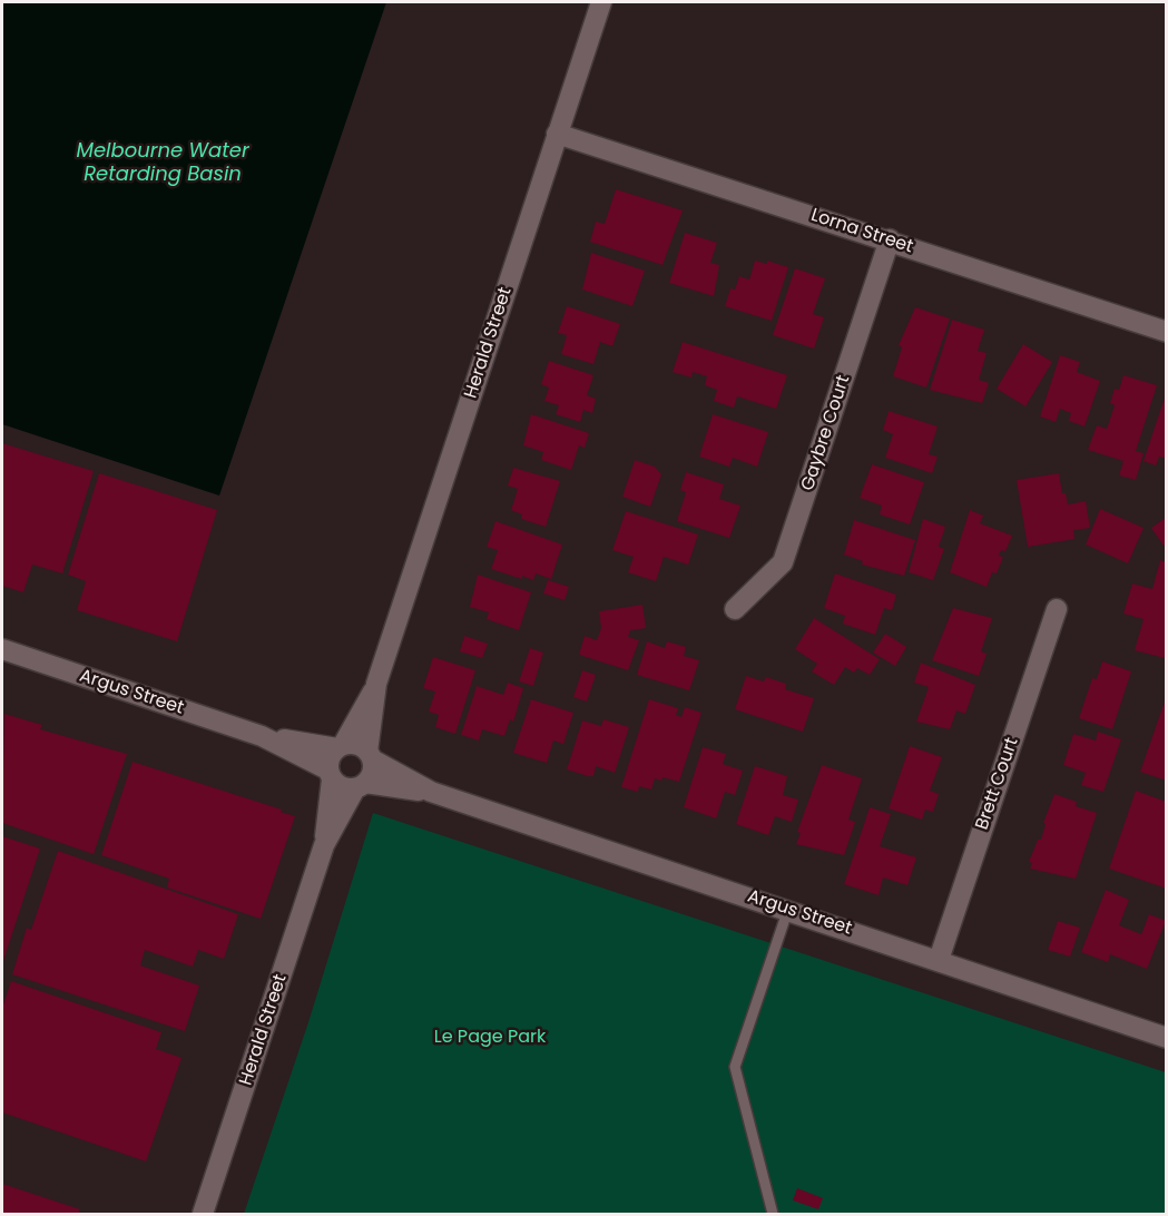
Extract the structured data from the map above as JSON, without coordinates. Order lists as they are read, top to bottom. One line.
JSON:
{"streets":{"street":["Lorna Street","Herald Street","Gaybre Court","Argus Street","Brett Court"]},"crossings":[["Lorna Street","Herald Street"],["Lorna Street","Gaybre Court"],["Herald Street","Argus Street"],["Argus Street","Brett Court"]],"water":["Melbourne Water Retarding Basin"],"parks":["Le Page Park"]}
